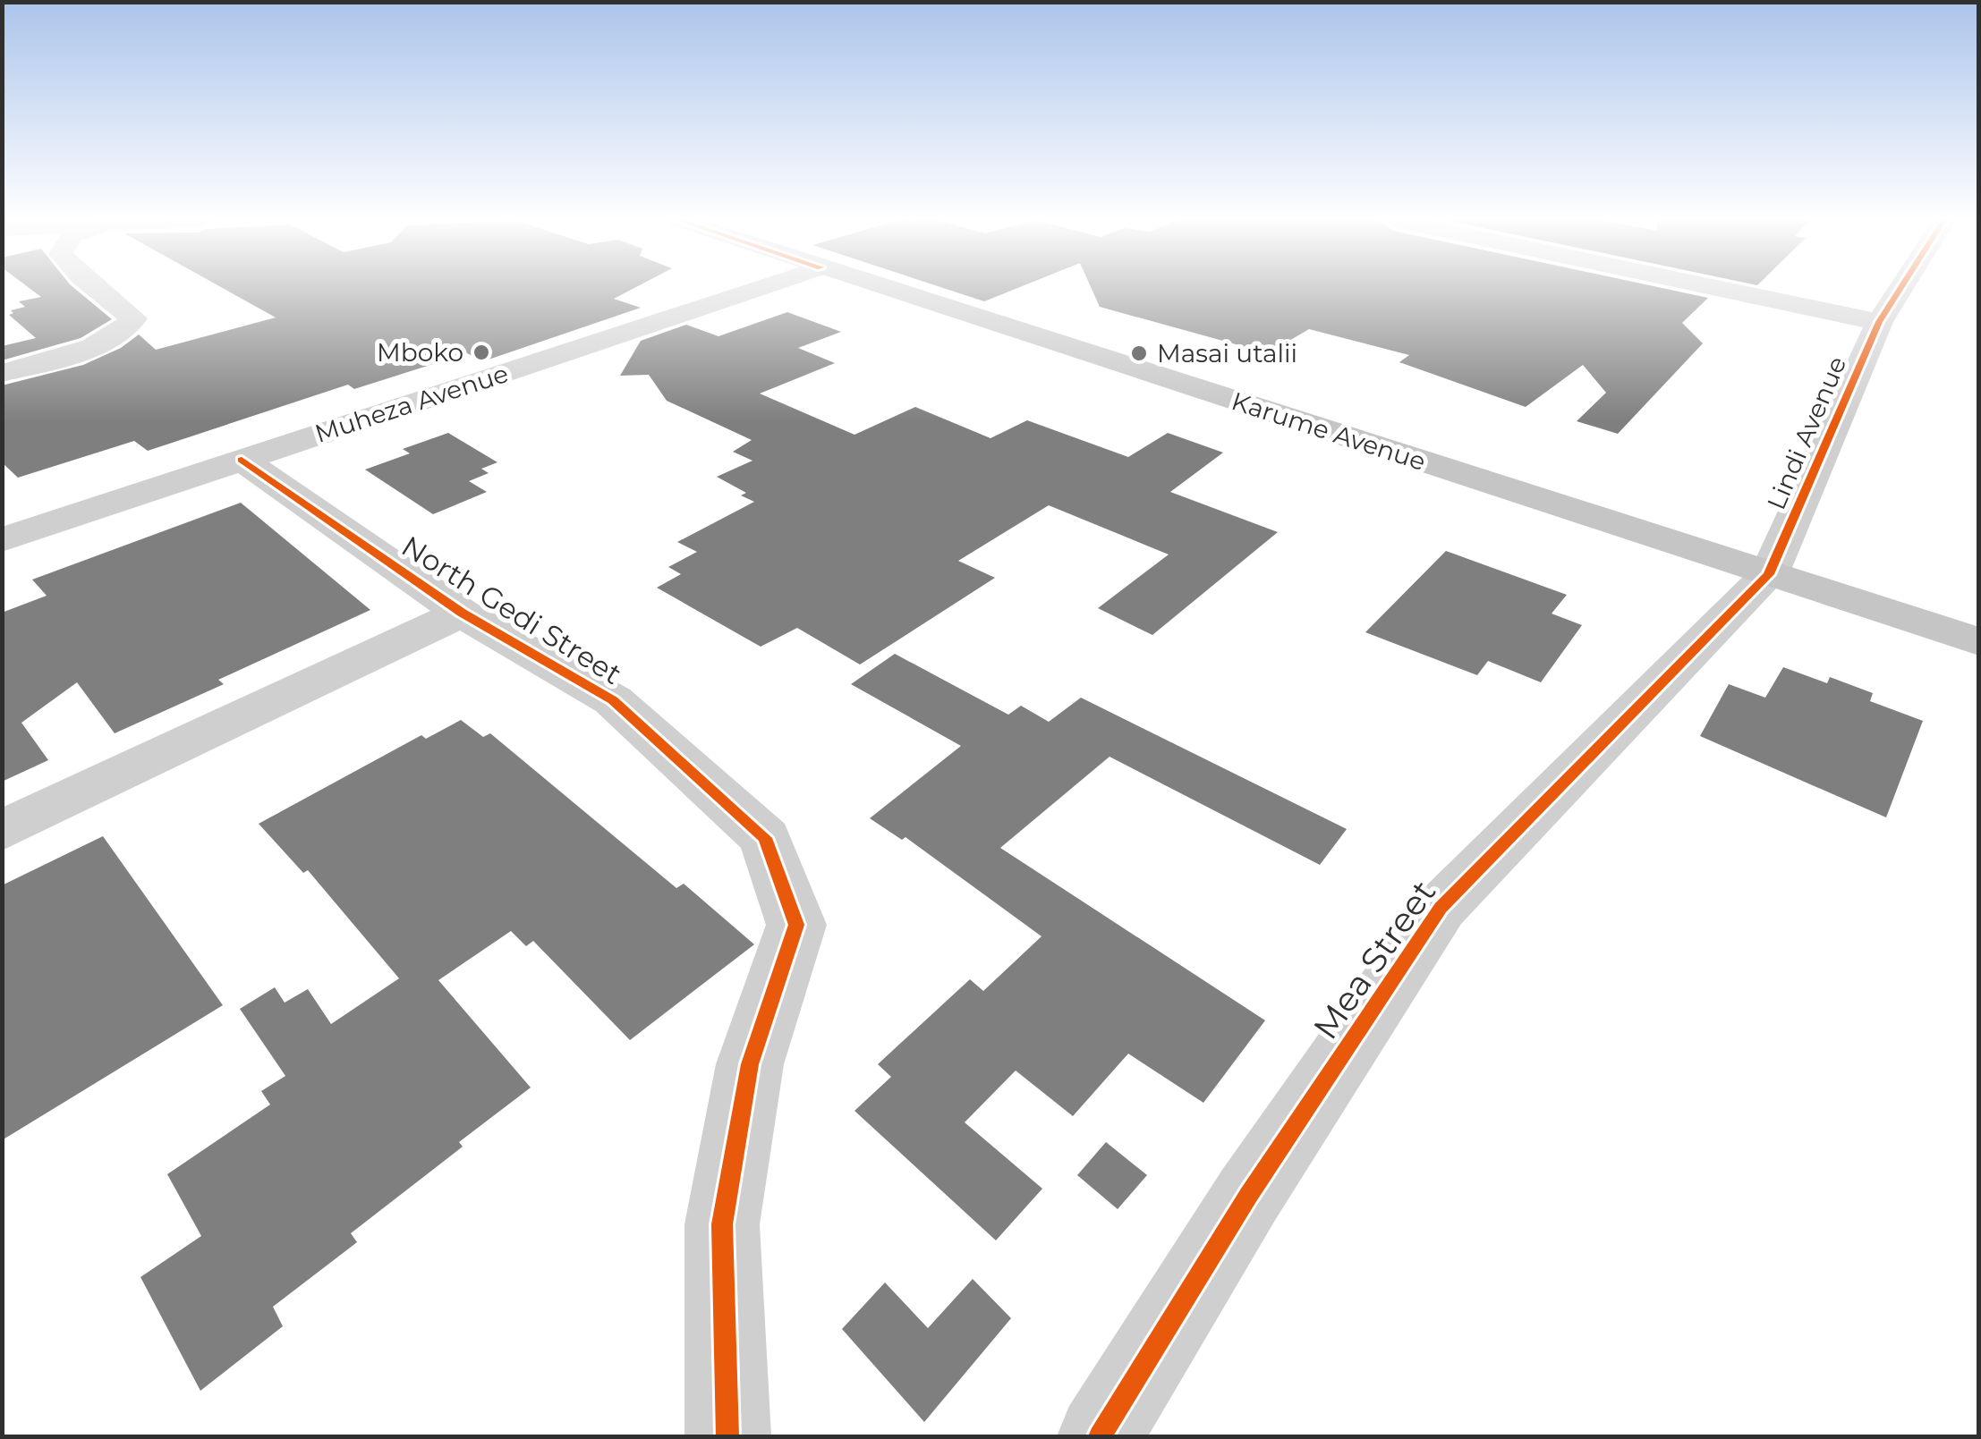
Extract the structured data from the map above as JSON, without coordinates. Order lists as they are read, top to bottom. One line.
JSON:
{"streets":{"main road":["Karume Avenue"],"street":["Muheza Avenue","Lindi Avenue","North Gedi Street","Mea Street"]},"crossings":[["Muheza Avenue","North Gedi Street"],["Karume Avenue","Lindi Avenue"],["Karume Avenue","Mea Street"],["Lindi Avenue","Mea Street"]],"places":["Mboko","Masai utalii"]}
